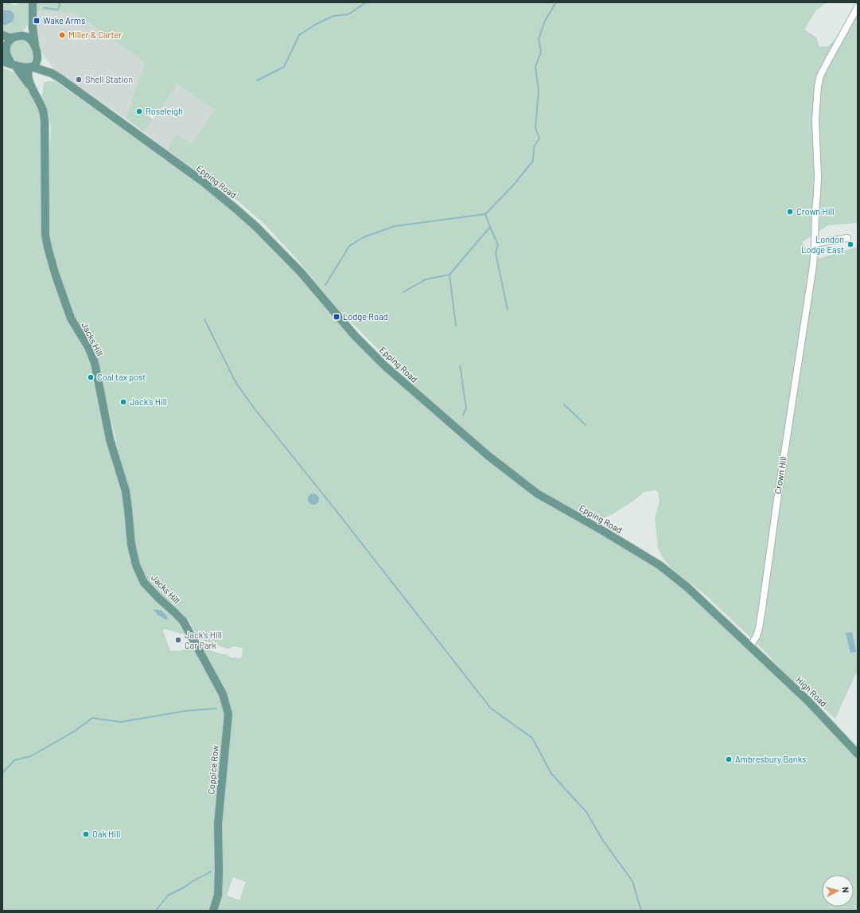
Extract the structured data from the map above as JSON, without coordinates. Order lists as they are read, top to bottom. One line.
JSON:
{"streets":{"main road":["Epping Road","Jacks Hill","High Road","Coppice Row"],"street":["Crown Hill"]},"crossings":[["Epping Road","Crown Hill"],["Epping Road","High Road"],["Jacks Hill","Coppice Row"],["Crown Hill","High Road"]],"places":{"transit":["Wake Arms","Lodge Road"],"other":["Miller & Carter","Shell Station","Roseleigh","Crown Hill","London Lodge East","Coal tax post","Jack's Hill","Jack's Hill Car Park","Ambresbury Banks","Oak Hill"]},"north":"right"}
